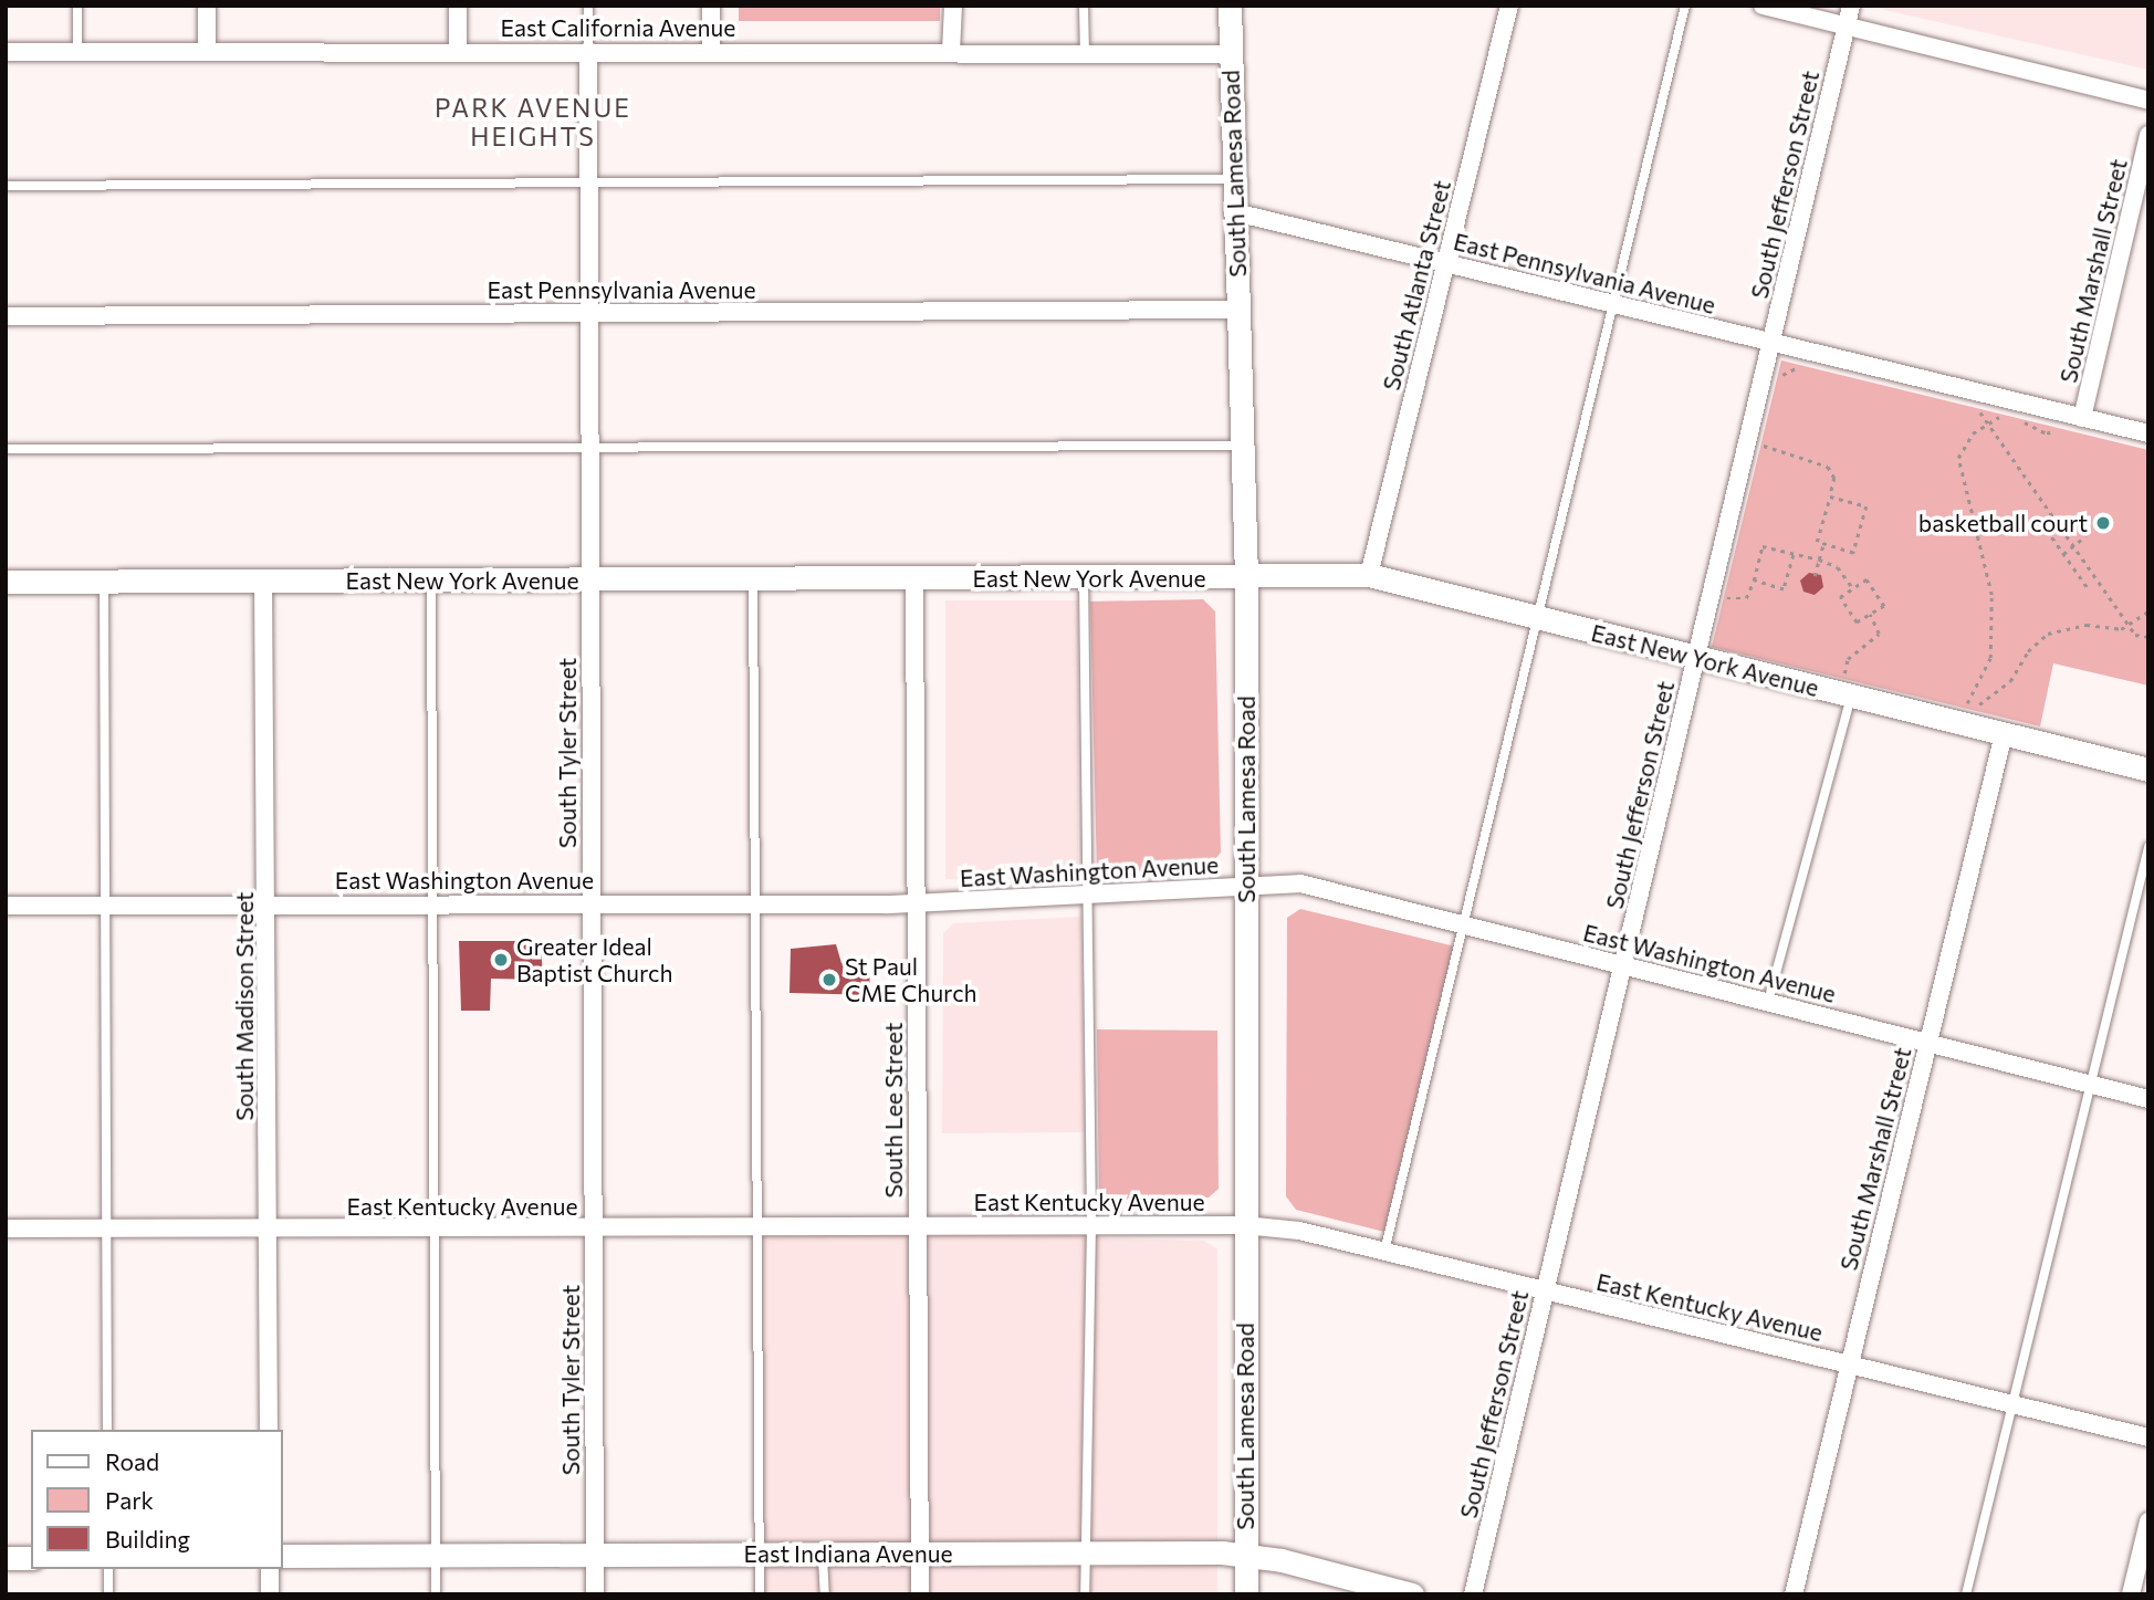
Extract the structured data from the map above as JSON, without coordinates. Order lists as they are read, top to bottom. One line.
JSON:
{"streets":{"street":["East California Avenue","South Lamesa Road","South Jefferson Street","South Marshall Street","East Pennsylvania Avenue","South Atlanta Street","East New York Avenue","South Tyler Street","East Washington Avenue","South Madison Street","South Lee Street","East Kentucky Avenue","East Indiana Avenue"]},"crossings":[["East California Avenue","South Lamesa Road"],["East California Avenue","South Tyler Street"],["South Lamesa Road","East Pennsylvania Avenue"],["South Lamesa Road","East New York Avenue"],["South Lamesa Road","East Washington Avenue"],["South Lamesa Road","East Kentucky Avenue"],["South Lamesa Road","East Indiana Avenue"],["South Jefferson Street","East Pennsylvania Avenue"],["South Jefferson Street","East New York Avenue"],["South Jefferson Street","East Washington Avenue"],["South Jefferson Street","East Kentucky Avenue"],["South Marshall Street","East Pennsylvania Avenue"],["South Marshall Street","East New York Avenue"],["South Marshall Street","East Washington Avenue"],["South Marshall Street","East Kentucky Avenue"],["East Pennsylvania Avenue","South Atlanta Street"],["East Pennsylvania Avenue","South Tyler Street"],["South Atlanta Street","East New York Avenue"],["East New York Avenue","South Tyler Street"],["East New York Avenue","South Madison Street"],["East New York Avenue","South Lee Street"],["South Tyler Street","East Washington Avenue"],["South Tyler Street","East Kentucky Avenue"],["South Tyler Street","East Indiana Avenue"],["East Washington Avenue","South Madison Street"],["East Washington Avenue","South Lee Street"],["South Madison Street","East Kentucky Avenue"],["South Lee Street","East Kentucky Avenue"],["South Lee Street","East Indiana Avenue"]],"districts":["PARK AVENUE HEIGHTS"],"places":["basketball court","Greater Ideal Baptist Church","St Paul CME Church"],"legend":["Road","Park","Building"]}
